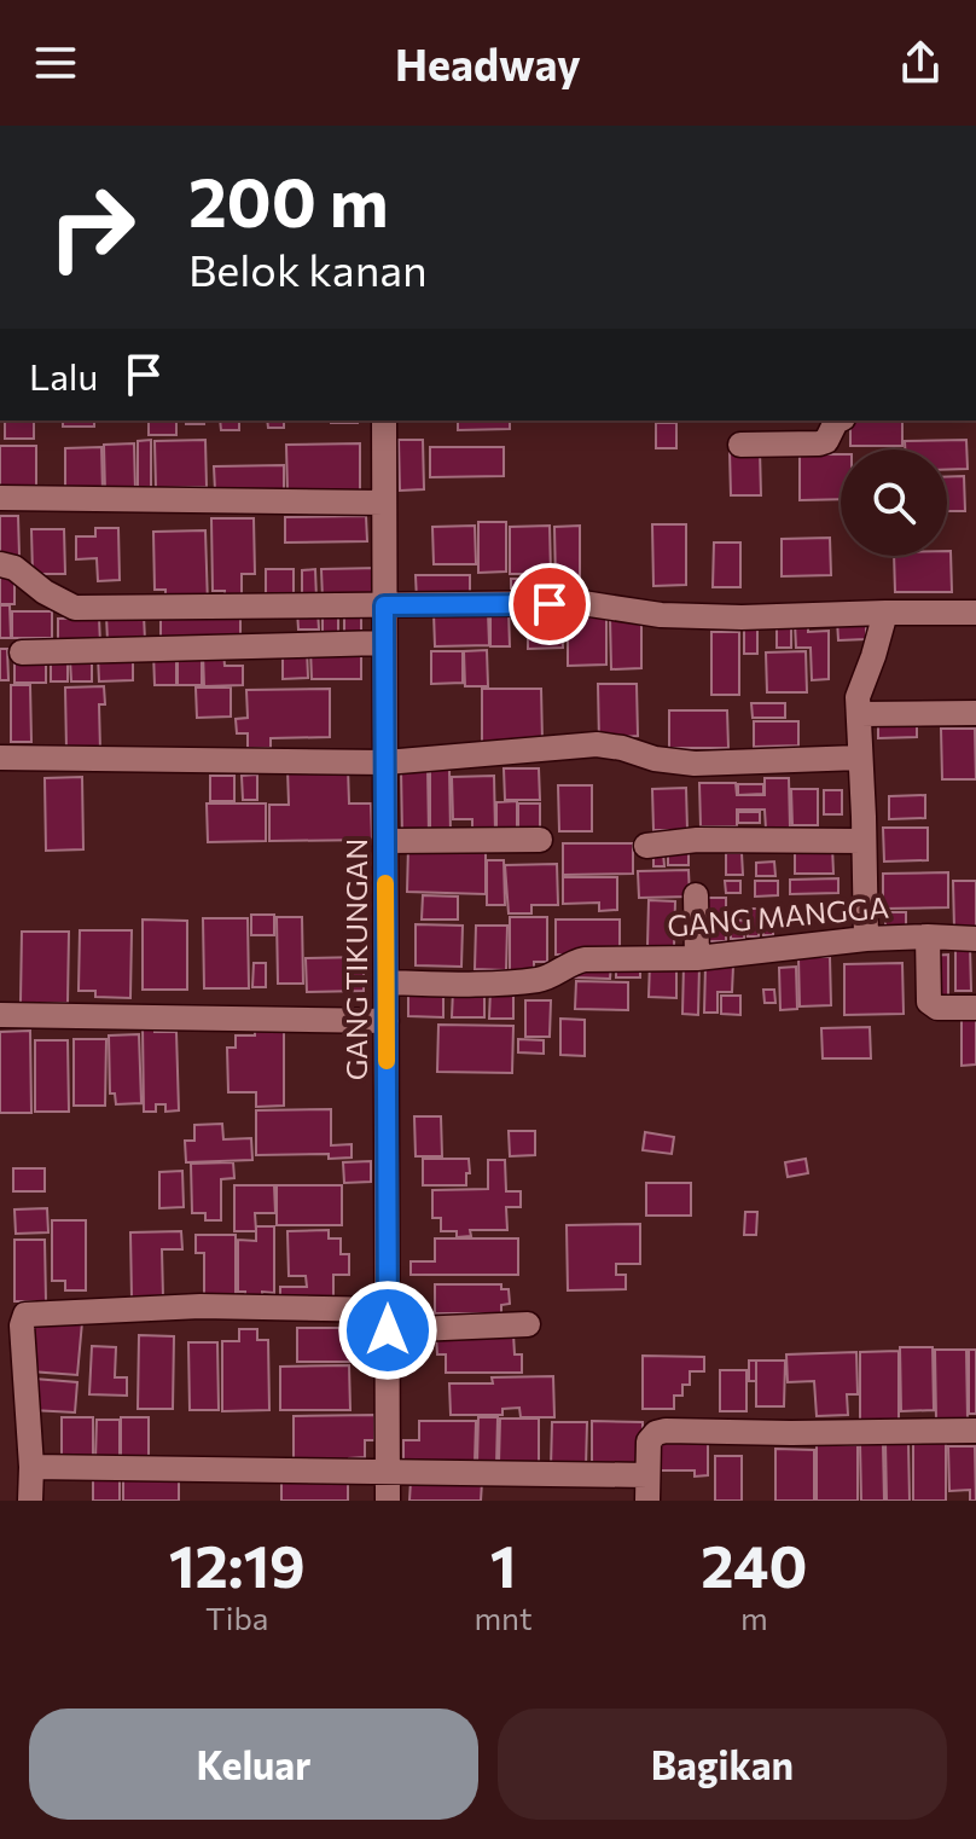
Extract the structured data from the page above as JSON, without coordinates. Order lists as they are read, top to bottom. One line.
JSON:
{"streets":{"street":["GANG MANGGA","GANG TIKUNGAN"]},"crossings":[["GANG MANGGA","GANG TIKUNGAN"]],"page":{"header":"Headway","turn":["200 m","Belok kanan"],"then":"Lalu","eta":["12:19","Tiba","1","mnt","240","m"],"buttons":["Keluar","Bagikan"]}}
